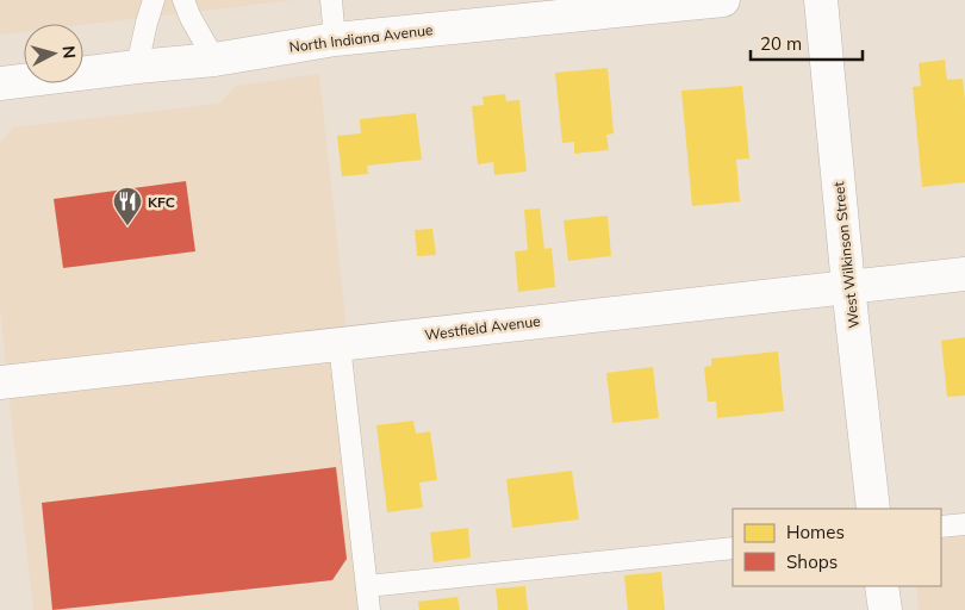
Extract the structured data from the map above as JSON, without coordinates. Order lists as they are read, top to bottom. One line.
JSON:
{"streets":{"street":["North Indiana Avenue","West Wilkinson Street","Westfield Avenue"]},"crossings":[["West Wilkinson Street","Westfield Avenue"]],"places":{"restaurant":["KFC"]},"legend":["Homes","Shops"],"scale_bar":"20 m","north":"right"}
